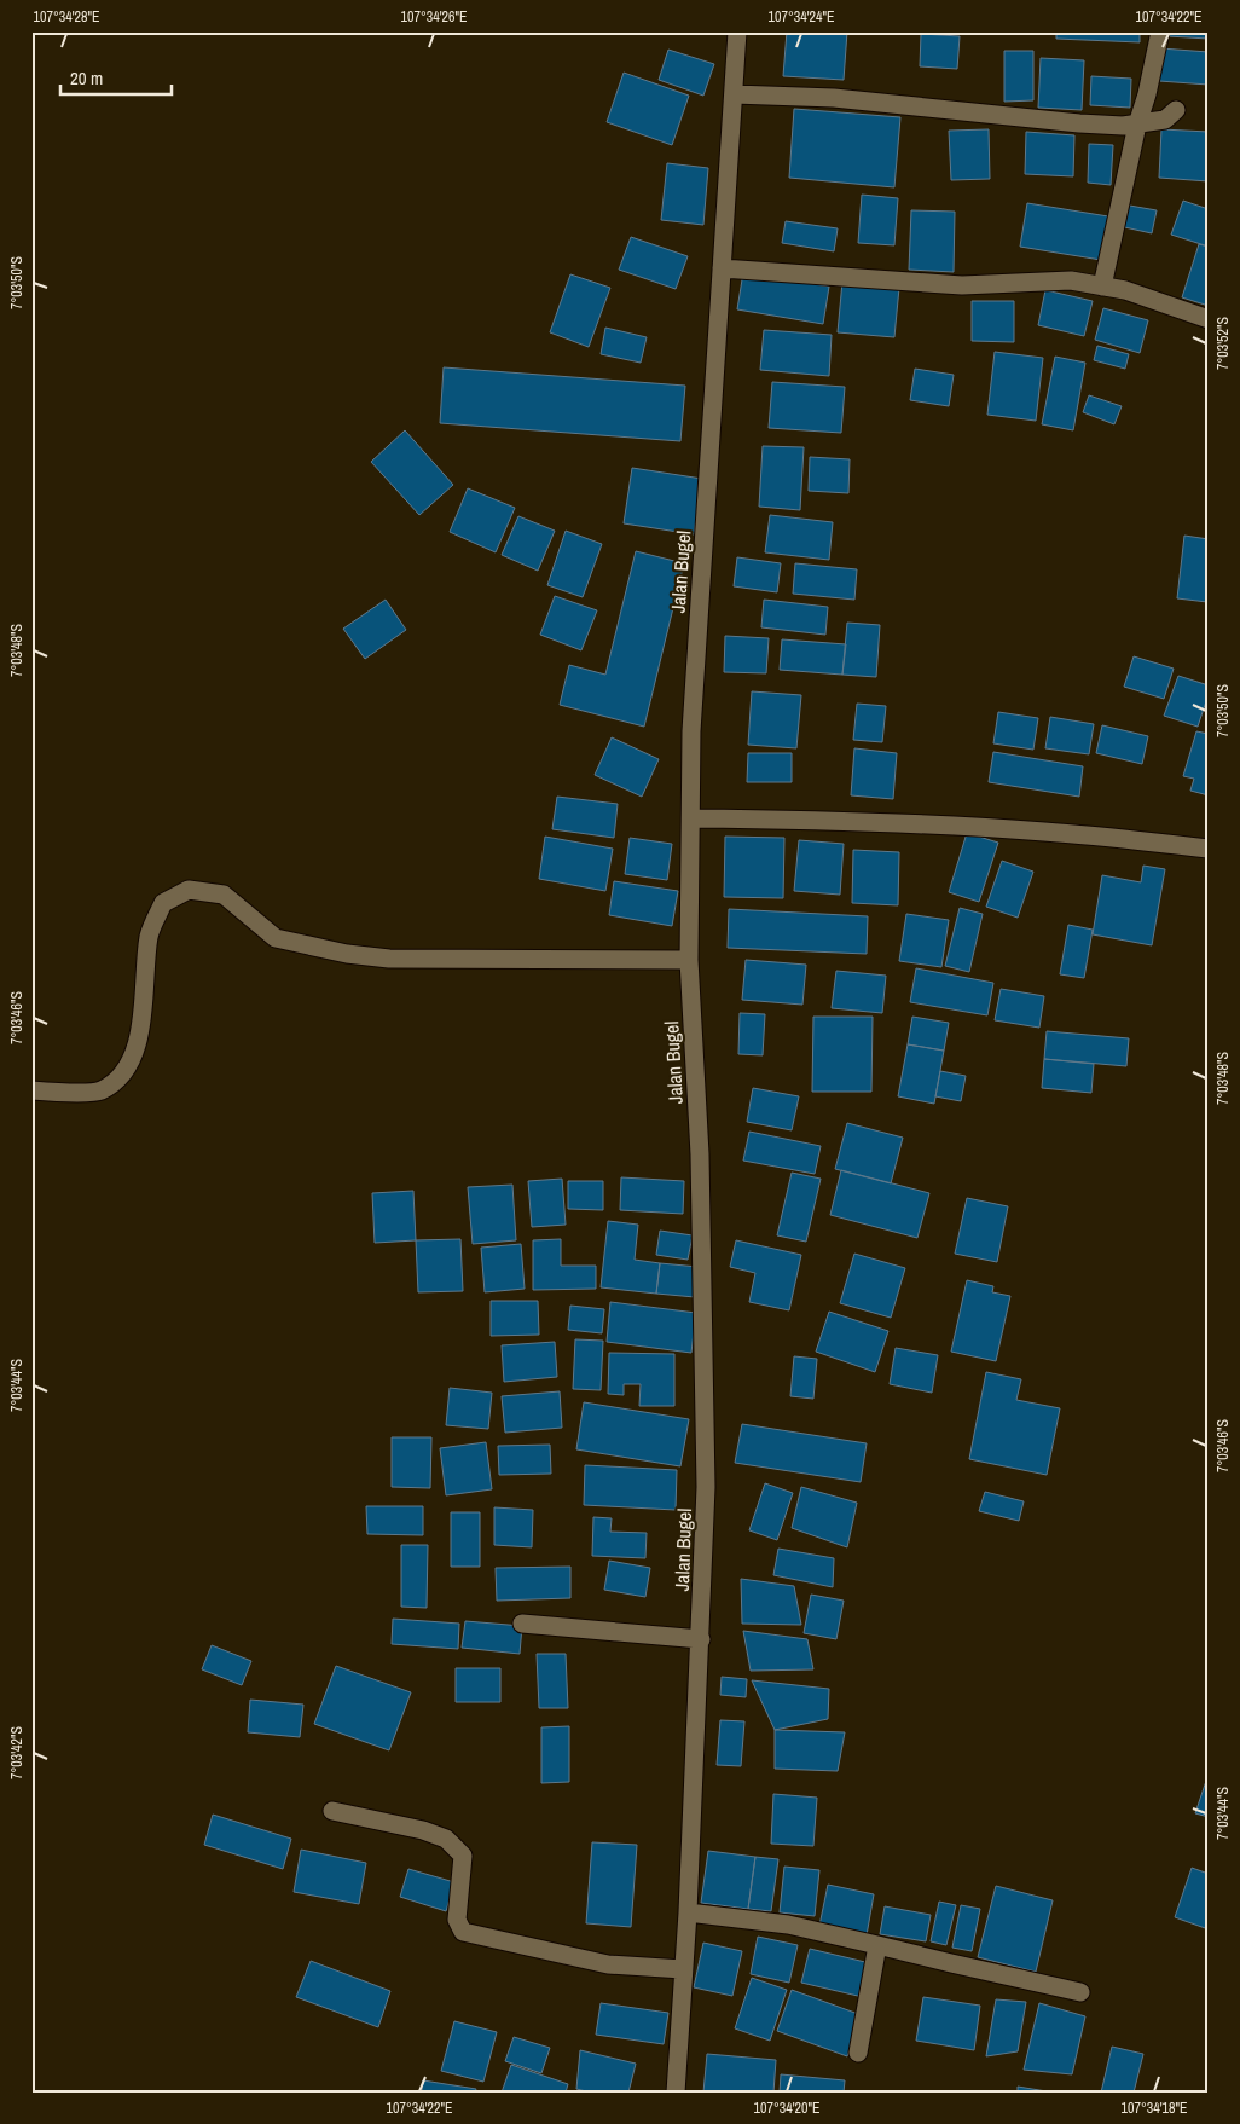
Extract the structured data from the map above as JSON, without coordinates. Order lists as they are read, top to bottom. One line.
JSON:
{"streets":{"street":["Jalan Bugel"]},"scale_bar":"20 m","coordinates":["107°34'28\"E","107°34'26\"E","107°34'24\"E","107°34'22\"E","7°03'50\"S","7°03'52\"S","7°03'48\"S","7°03'46\"S","7°03'44\"S","7°03'42\"S","107°34'20\"E","107°34'18\"E"]}
